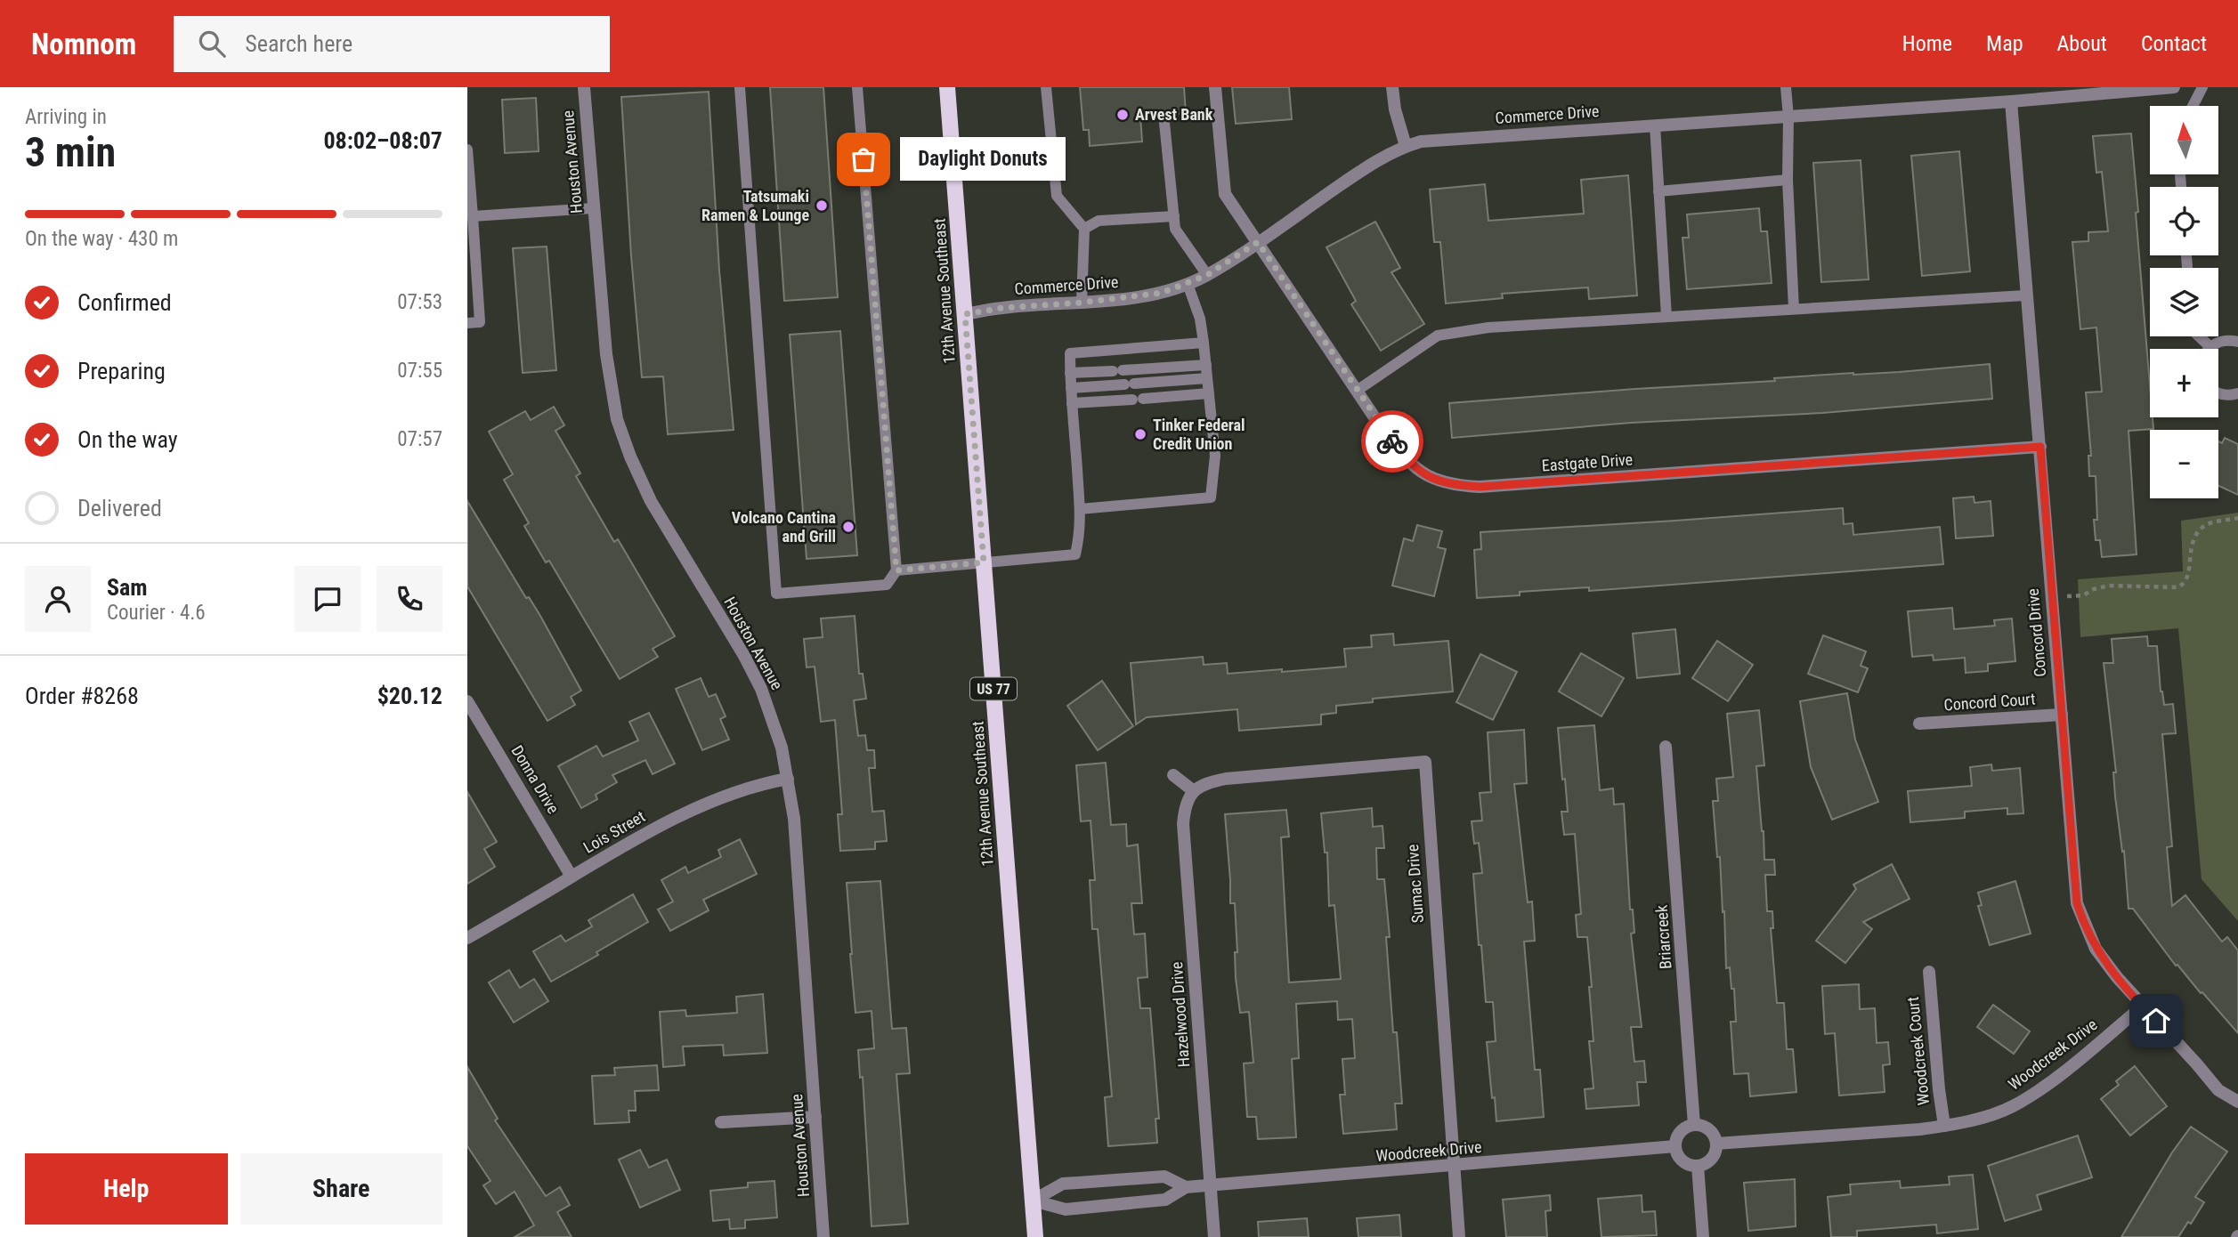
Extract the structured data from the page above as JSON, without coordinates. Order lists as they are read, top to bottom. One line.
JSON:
{"streets":{"main road":["12th Avenue Southeast","US 77"],"street":["Commerce Drive","Houston Avenue","Eastgate Drive","Concord Drive","Concord Court","Donna Drive","Lois Street","Sumac Drive","Briarcreek","Hazelwood Drive","Woodcreek Court","Woodcreek Drive"]},"crossings":[["Commerce Drive","12th Avenue Southeast"],["Commerce Drive","Eastgate Drive"],["Commerce Drive","Concord Drive"],["Houston Avenue","Lois Street"],["12th Avenue Southeast","Woodcreek Drive"],["Eastgate Drive","Concord Drive"],["Concord Drive","Concord Court"],["Concord Drive","Woodcreek Drive"],["Donna Drive","Lois Street"],["Sumac Drive","Hazelwood Drive"],["Sumac Drive","Woodcreek Drive"],["Briarcreek","Woodcreek Drive"],["Hazelwood Drive","Woodcreek Drive"],["Woodcreek Court","Woodcreek Drive"]],"places":["Arvest Bank","Daylight Donuts","Tatsumaki Ramen & Lounge","Tinker Federal Credit Union","Volcano Cantina and Grill"],"north":"top","page":{"header":"Nomnom","search":"Search here","nav":["Home","Map","About","Contact"],"heading":["3 min","Arriving in","08:02–08:07"],"panel":["Sam","Courier · 4.6","Order #8268","$20.12"],"map_buttons":["+","−"],"bubble":"Daylight Donuts","bar":"On the way · 430 m","list":[["Confirmed","07:53"],["Preparing","07:55"],["On the way","07:57"],"Delivered"],"buttons":["Help","Share"]}}
